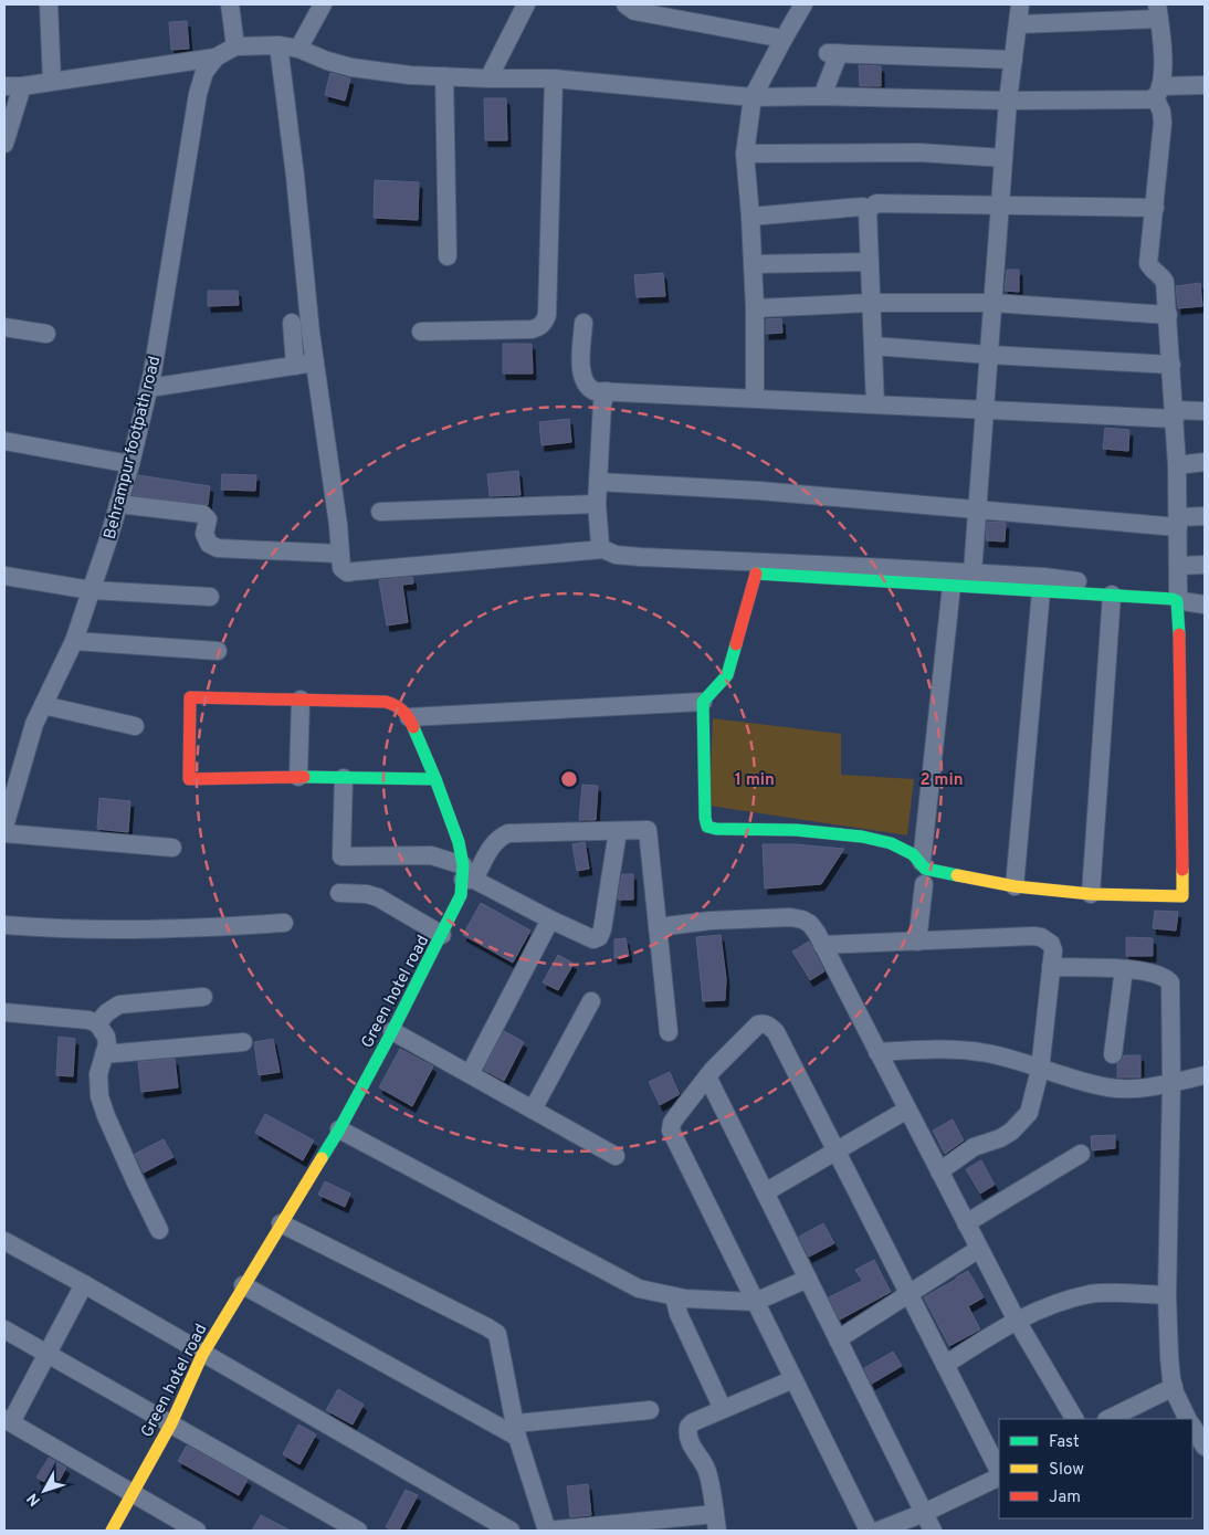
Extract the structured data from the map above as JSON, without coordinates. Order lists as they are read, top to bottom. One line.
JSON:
{"streets":{"street":["Behrampur footpath road","Green hotel road"]},"legend":["Fast","Slow","Jam"],"north":"bottom left","rings":["1 min","2 min"]}
